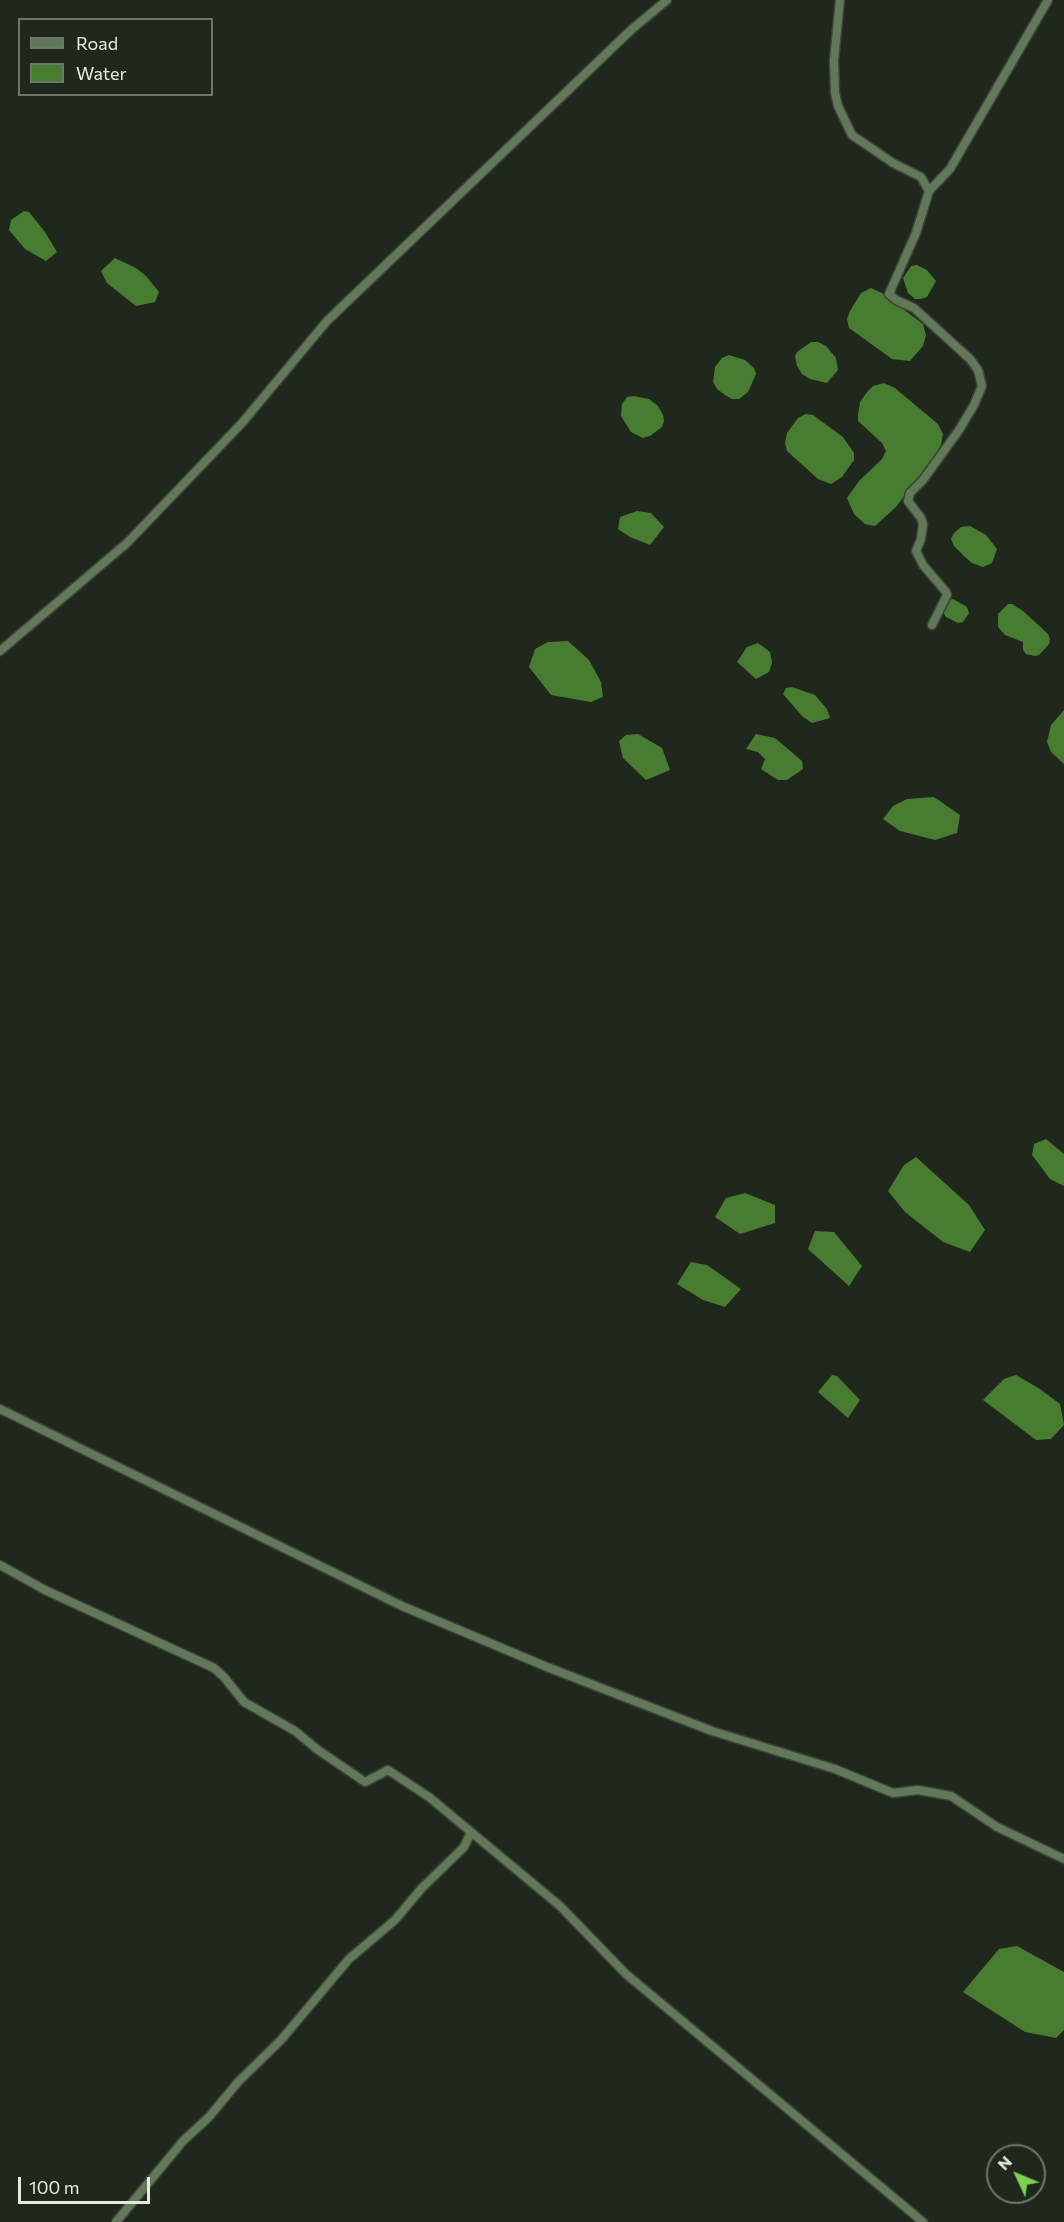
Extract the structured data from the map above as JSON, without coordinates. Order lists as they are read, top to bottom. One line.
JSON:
{"legend":["Road","Water"],"scale_bar":"100 m","north":"top left"}
